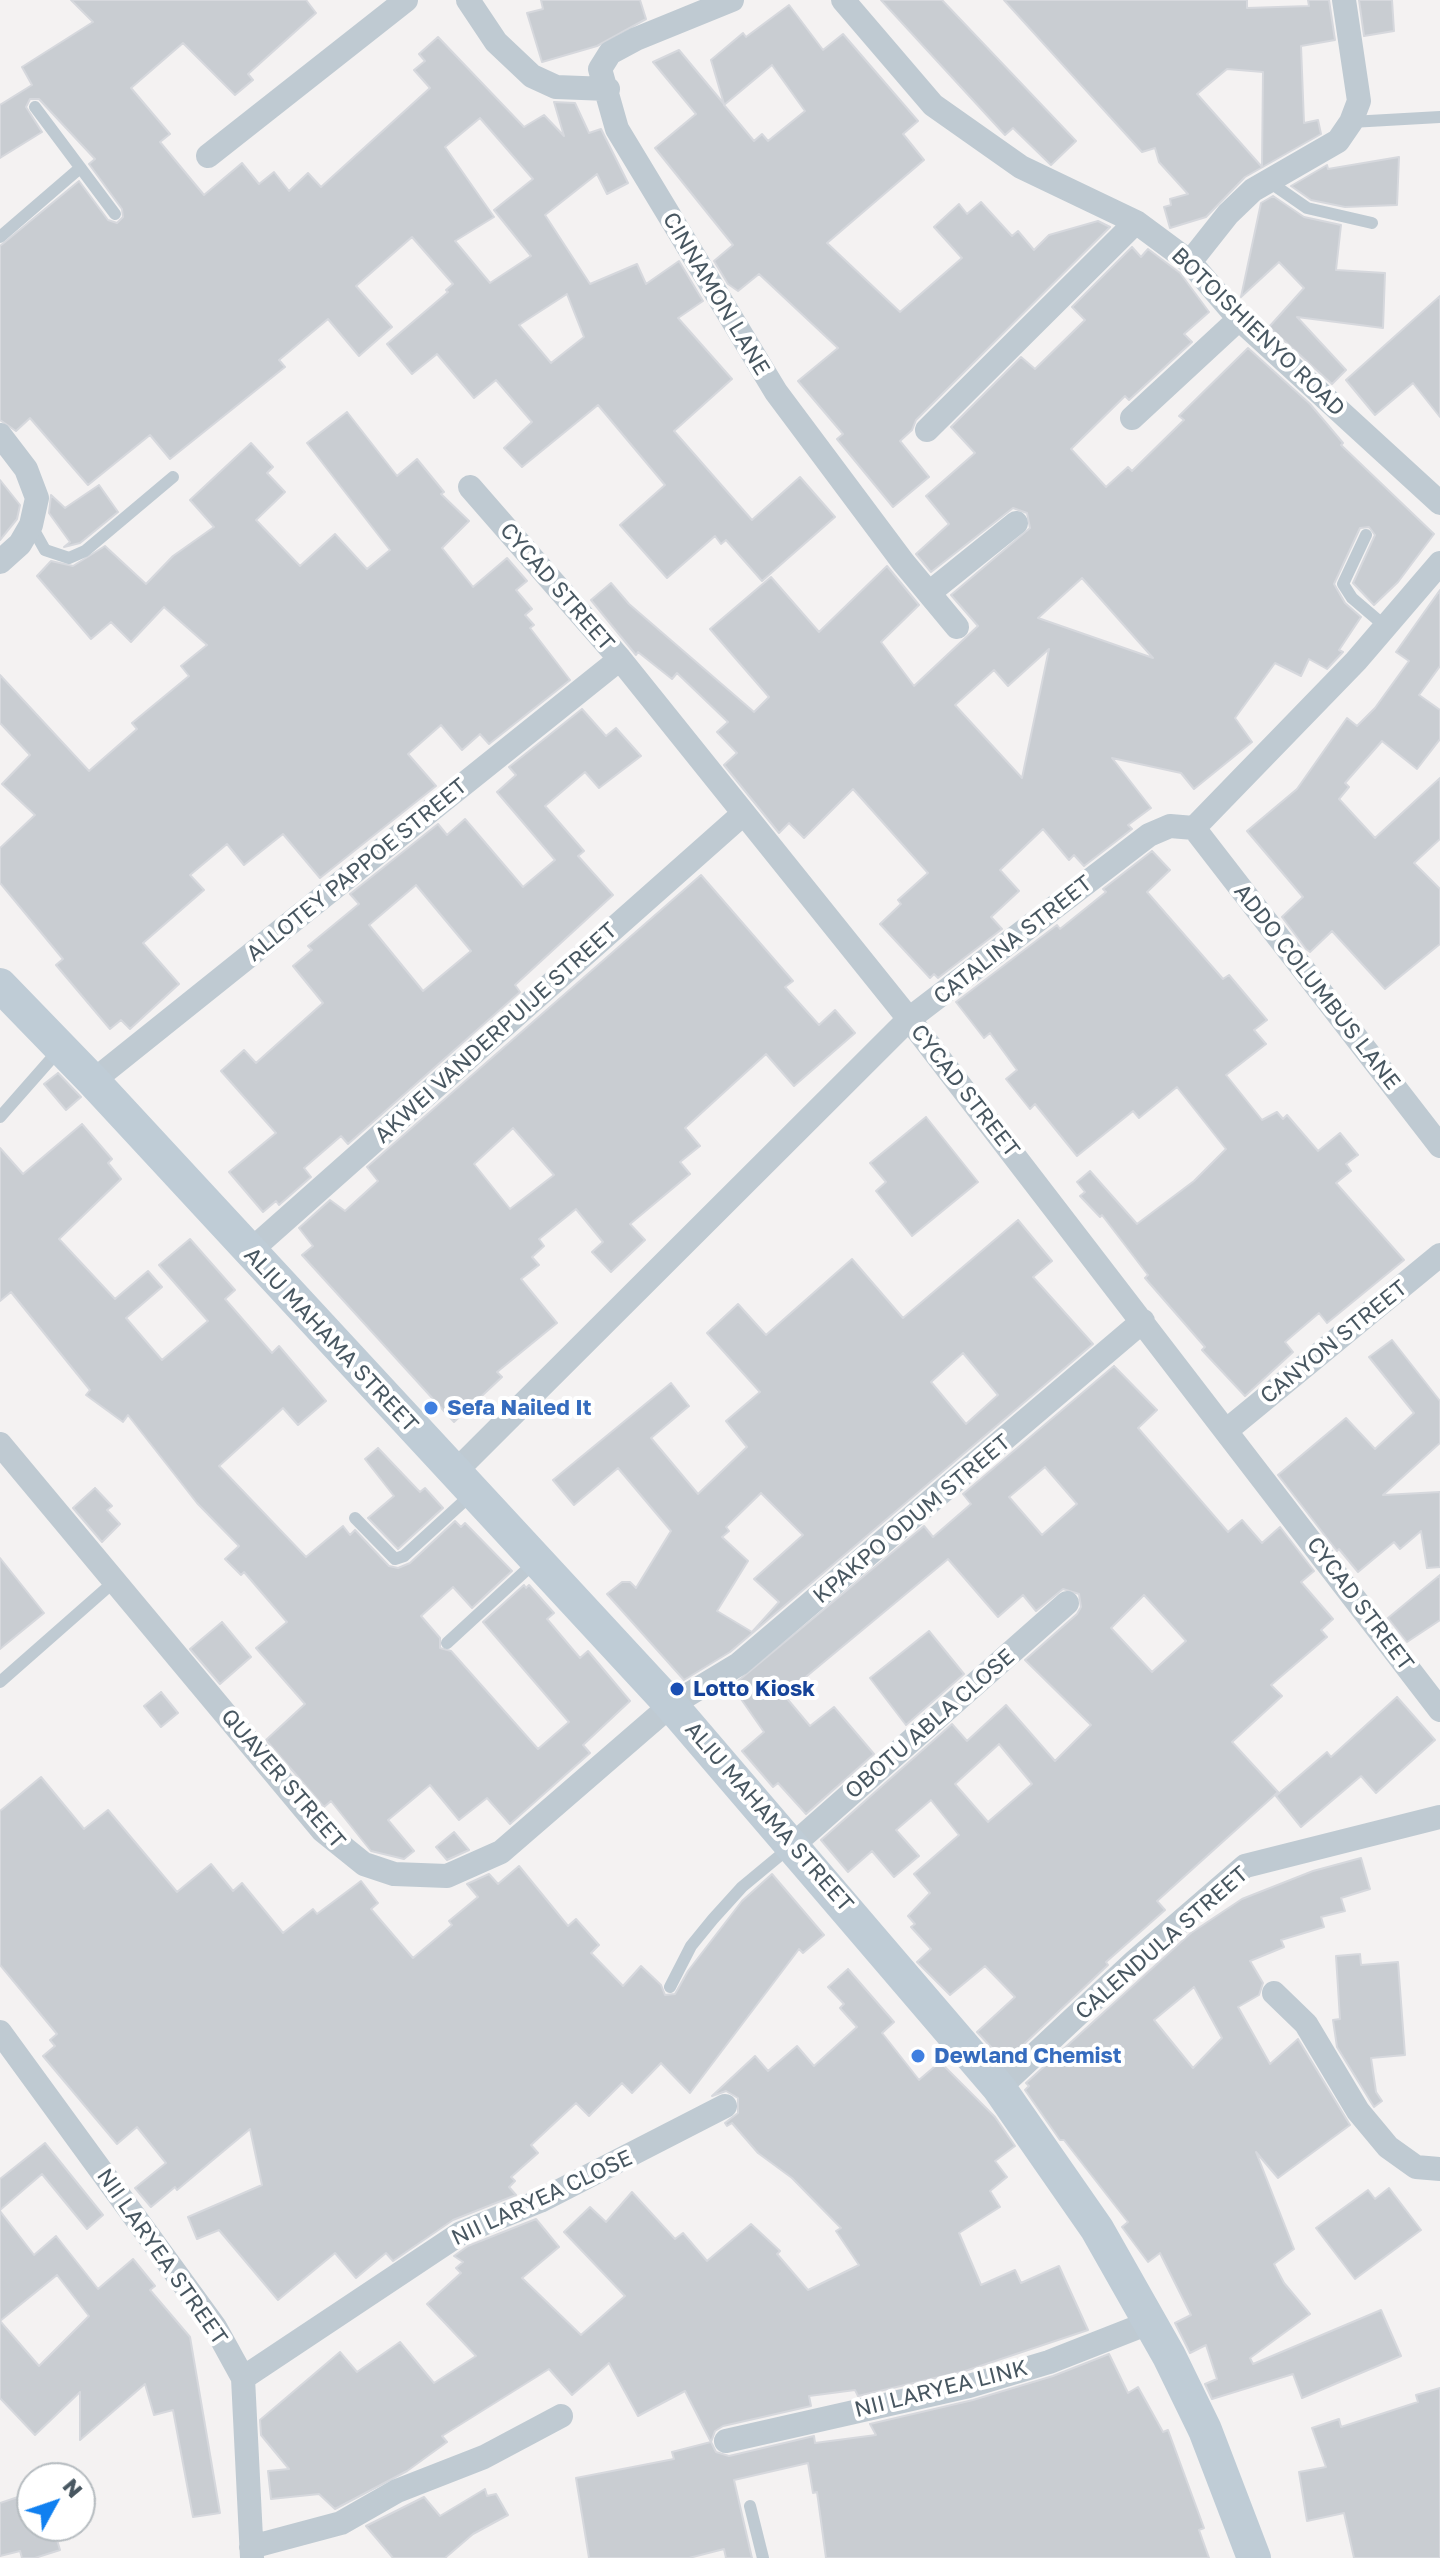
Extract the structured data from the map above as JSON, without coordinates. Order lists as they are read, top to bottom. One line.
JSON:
{"streets":{"street":["CINNAMON LANE","BOTOISHIENYO ROAD","CYCAD STREET","ALLOTEY PAPPOE STREET","CATALINA STREET","ADDO COLUMBUS LANE","AKWEI VANDERPUIJE STREET","ALIU MAHAMA STREET","CANYON STREET","KPAKPO ODUM STREET","OBOTU ABLA CLOSE","QUAVER STREET","CALENDULA STREET","NII LARYEA CLOSE","NII LARYEA STREET","NII LARYEA LINK"]},"crossings":[["CYCAD STREET","ALLOTEY PAPPOE STREET"],["CYCAD STREET","CATALINA STREET"],["CYCAD STREET","AKWEI VANDERPUIJE STREET"],["CYCAD STREET","CANYON STREET"],["CYCAD STREET","KPAKPO ODUM STREET"],["ALLOTEY PAPPOE STREET","ALIU MAHAMA STREET"],["CATALINA STREET","ADDO COLUMBUS LANE"],["CATALINA STREET","ALIU MAHAMA STREET"],["AKWEI VANDERPUIJE STREET","ALIU MAHAMA STREET"],["ALIU MAHAMA STREET","KPAKPO ODUM STREET"],["ALIU MAHAMA STREET","OBOTU ABLA CLOSE"],["ALIU MAHAMA STREET","QUAVER STREET"],["ALIU MAHAMA STREET","CALENDULA STREET"],["ALIU MAHAMA STREET","NII LARYEA LINK"],["KPAKPO ODUM STREET","QUAVER STREET"],["NII LARYEA CLOSE","NII LARYEA STREET"]],"places":["Sefa Nailed It","Lotto Kiosk","Dewland Chemist"],"north":"top right"}
